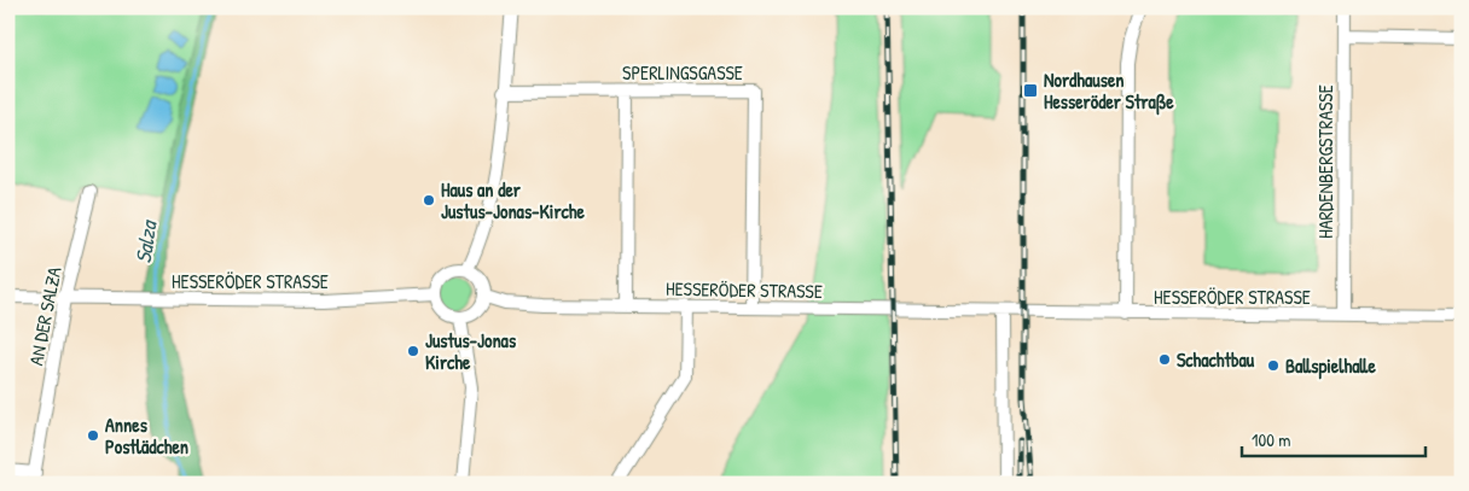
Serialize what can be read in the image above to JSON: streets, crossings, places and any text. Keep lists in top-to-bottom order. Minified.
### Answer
{"streets":{"street":["SPERLINGSGASSE","HARDENBERGSTRASSE","HESSERÖDER STRASSE","AN DER SALZA"]},"crossings":[["SPERLINGSGASSE","HESSERÖDER STRASSE"],["HARDENBERGSTRASSE","HESSERÖDER STRASSE"],["HESSERÖDER STRASSE","AN DER SALZA"]],"water":["Salza"],"places":{"transit":["Nordhausen Hesseröder Straße"],"other":["Haus an der Justus-Jonas-Kirche","Justus-Jonas Kirche","Schachtbau","Ballspielhalle","Annes Postlädchen"]},"scale_bar":"100 m"}
